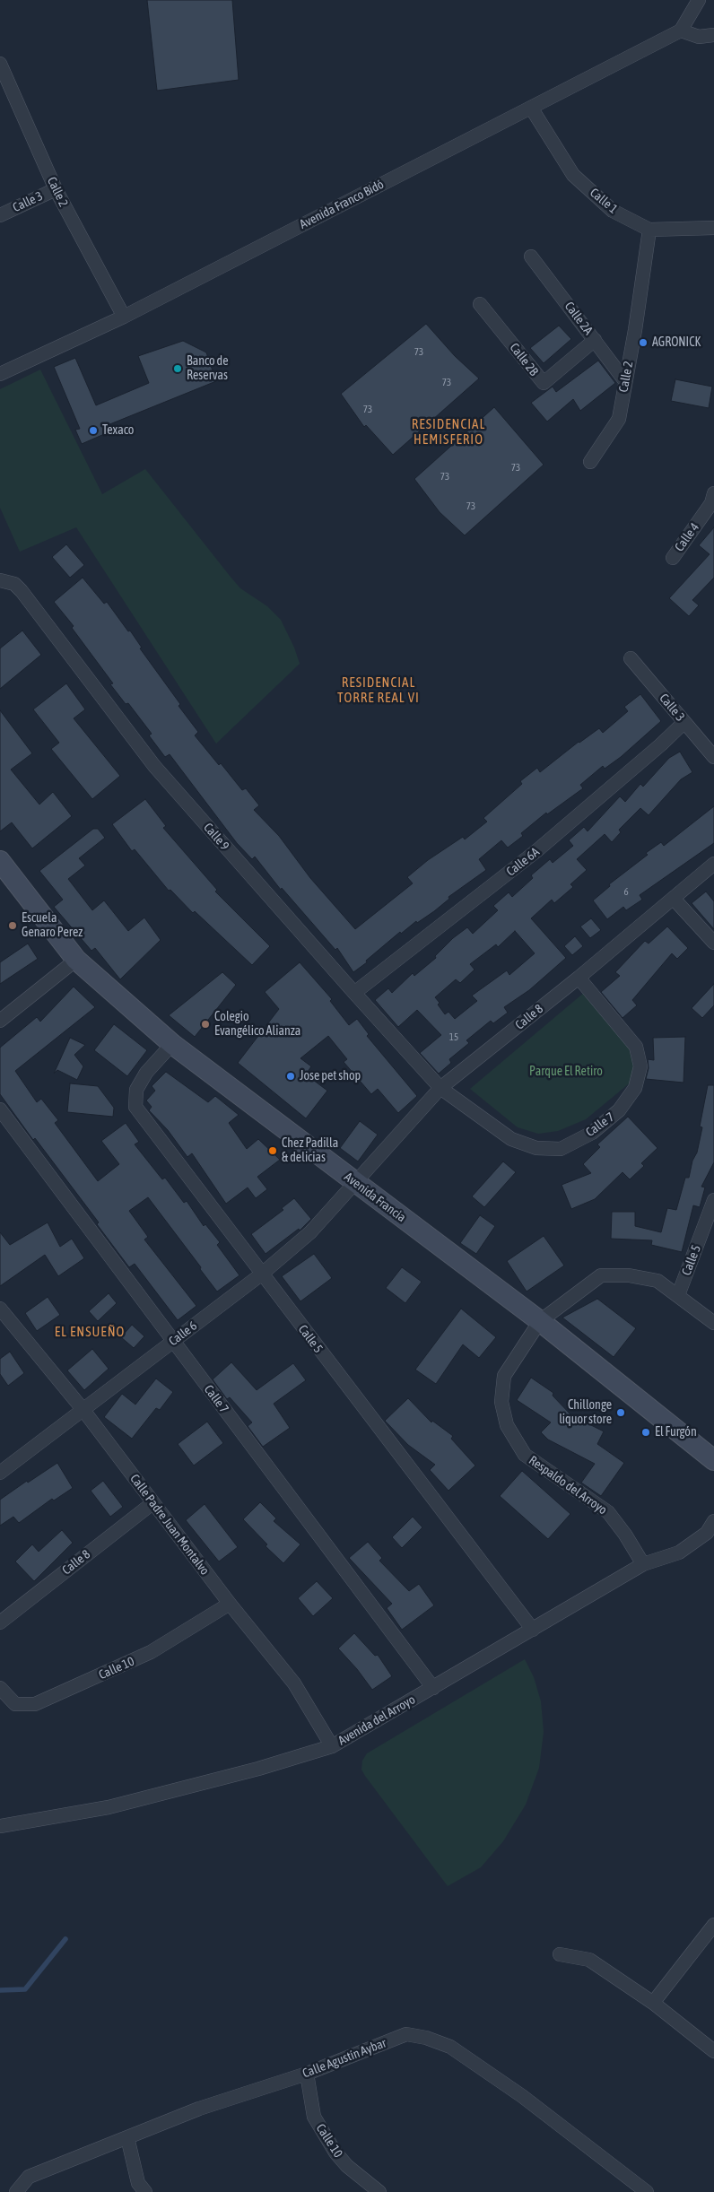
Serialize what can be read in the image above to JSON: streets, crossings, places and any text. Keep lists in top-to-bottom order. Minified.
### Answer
{"streets":{"main road":["Avenida Francia"],"street":["Calle 2","Calle 1","Calle 3","Avenida Franco Bidó","Calle 2A","Calle 2B","Calle 4","Calle 9","Calle 6A","Calle 8","Calle 7","Calle 5","Calle 6","Respaldo del Arroyo","Calle Padre Juan Montalvo","Calle 10","Avenida del Arroyo","Calle Agustín Aybar"]},"crossings":[["Calle 2","Calle 1"],["Calle 2","Calle 3"],["Calle 2","Avenida Franco Bidó"],["Calle 2","Calle 2A"],["Calle 1","Avenida Franco Bidó"],["Calle 3","Calle 6A"],["Calle 2A","Calle 2B"],["Calle 9","Calle 6A"],["Calle 9","Calle 8"],["Calle 9","Calle 7"],["Calle 8","Calle 7"],["Calle 8","Avenida Francia"],["Calle 8","Calle 6"],["Calle 8","Calle Padre Juan Montalvo"],["Calle 7","Calle 6"],["Calle 7","Avenida del Arroyo"],["Avenida Francia","Calle 5"],["Avenida Francia","Calle 6"],["Avenida Francia","Respaldo del Arroyo"],["Calle 5","Calle 6"],["Calle 5","Respaldo del Arroyo"],["Calle 5","Avenida del Arroyo"],["Calle 6","Calle Padre Juan Montalvo"],["Respaldo del Arroyo","Avenida del Arroyo"],["Calle Padre Juan Montalvo","Calle 10"],["Calle Padre Juan Montalvo","Avenida del Arroyo"],["Calle 10","Calle Agustín Aybar"]],"districts":["RESIDENCIAL HEMISFERIO","RESIDENCIAL TORRE REAL VI","EL ENSUEÑO"],"parks":["Parque El Retiro"],"places":["AGRONICK","Banco de Reservas","Texaco","Escuela Genaro Perez","Colegio Evangélico Alianza","Jose pet shop","Chez Padilla & delicias","Chillonge liquor store","El Furgón"],"house_numbers":["73","73","73","73","73","73","6","15"]}
